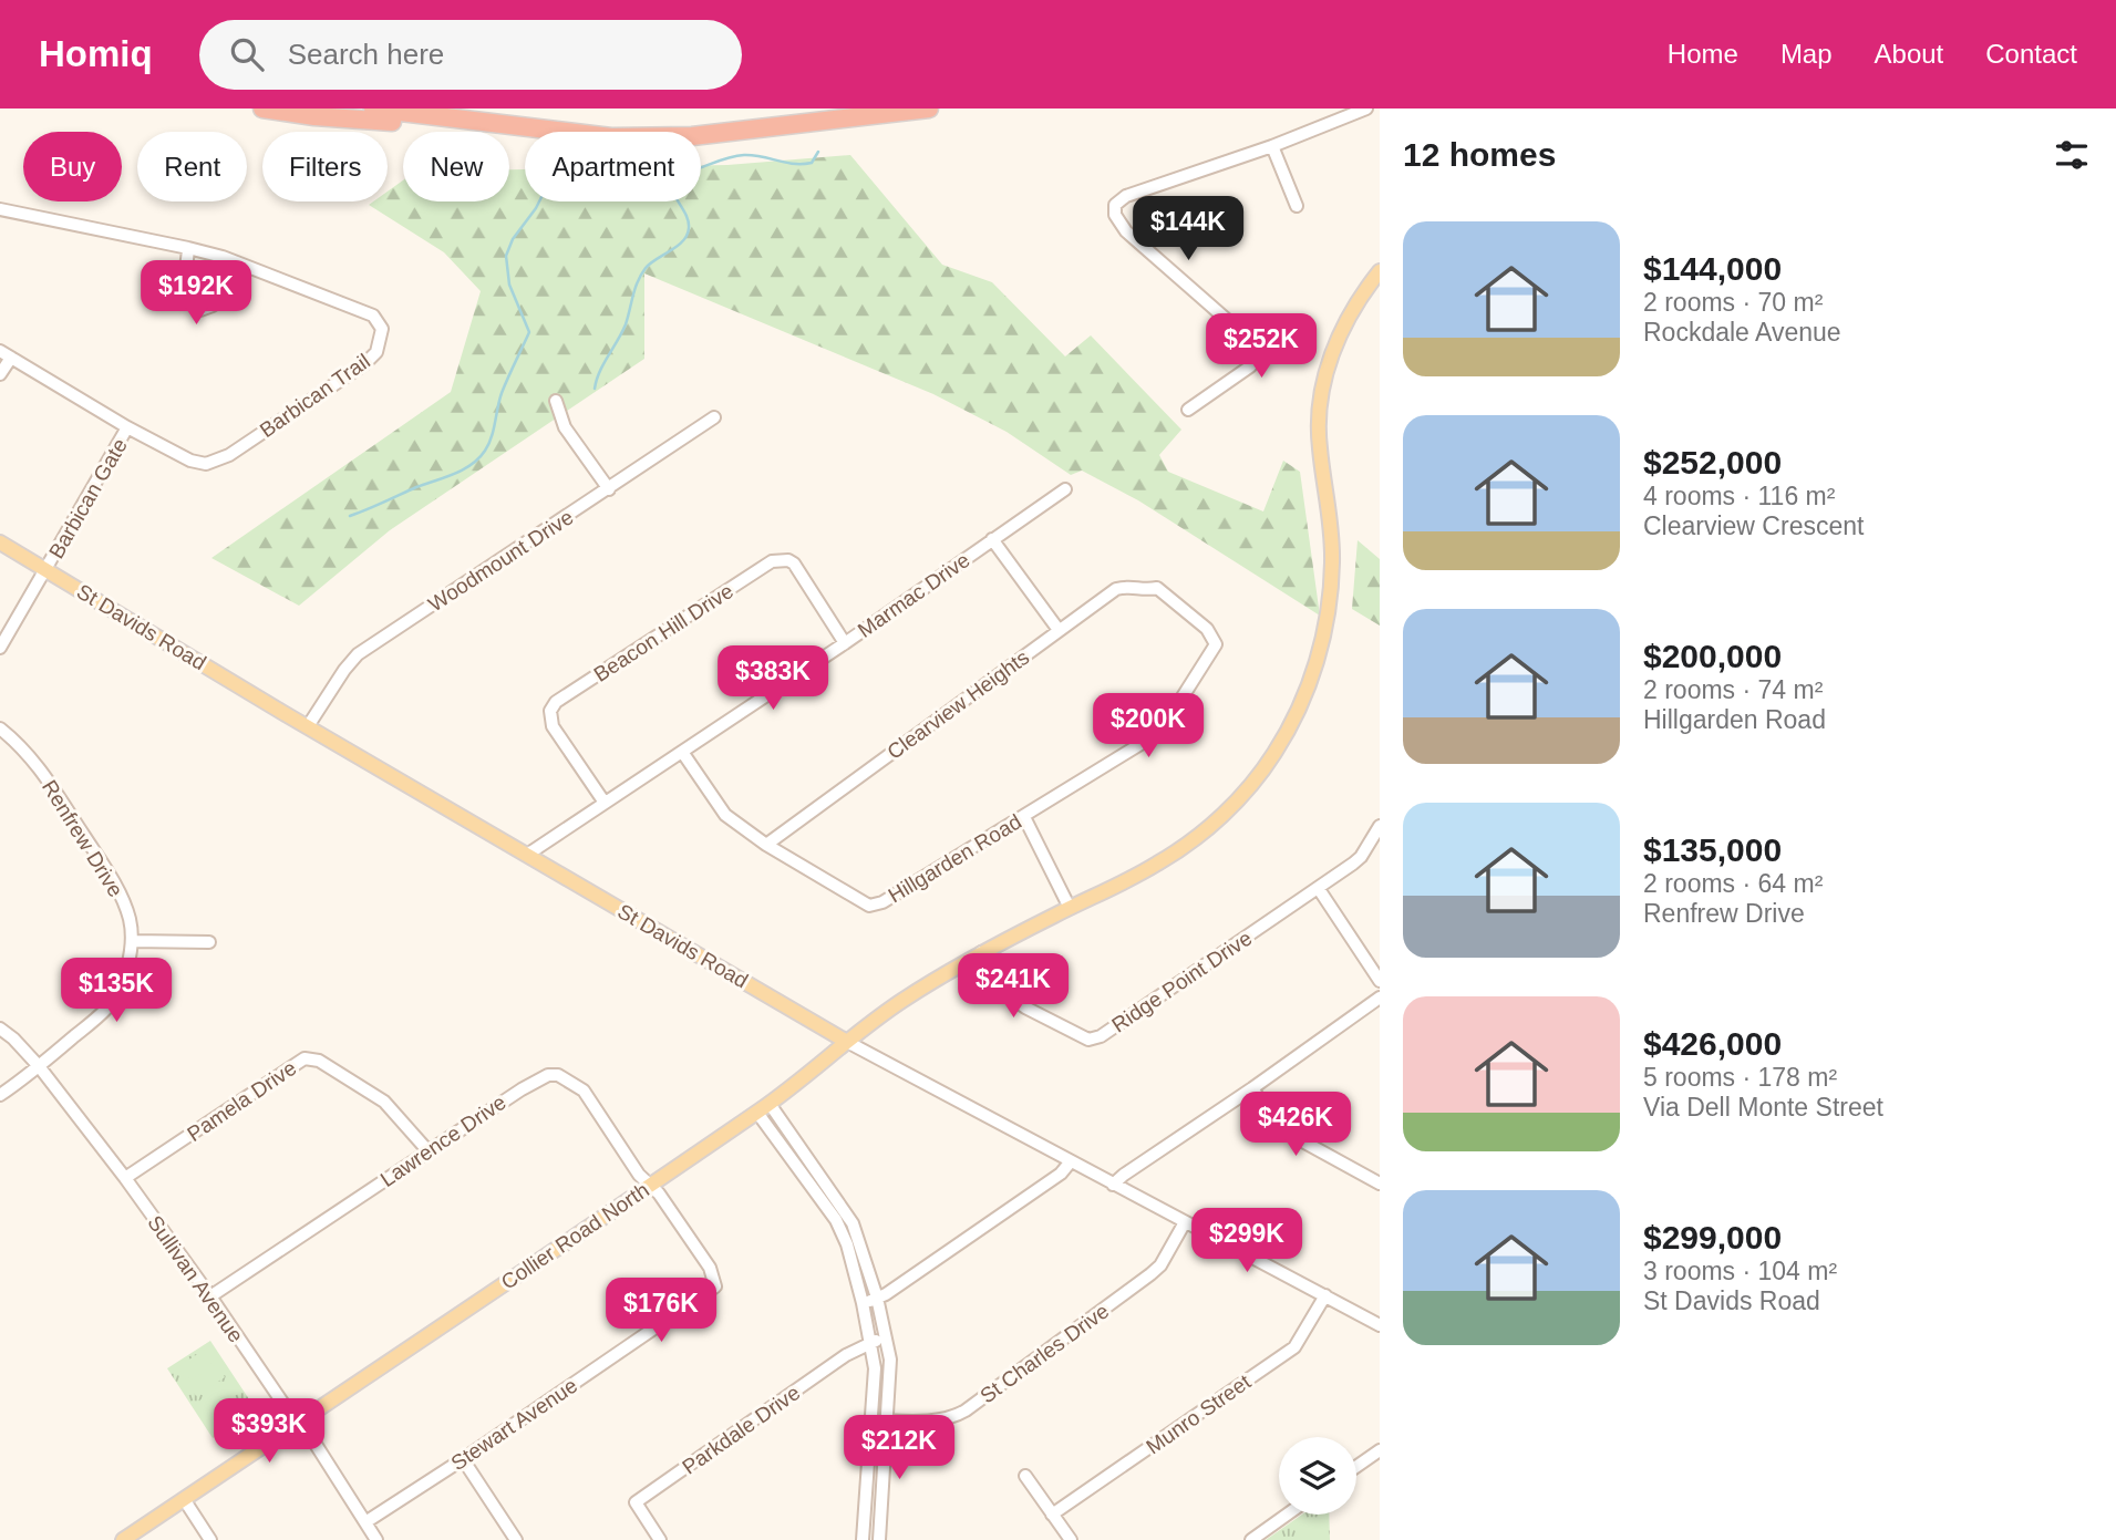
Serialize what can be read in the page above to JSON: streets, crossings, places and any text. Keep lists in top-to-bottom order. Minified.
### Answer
{"streets":{"main road":["St Davids Road","Collier Road North"],"street":["Barbican Trail","Barbican Gate","Woodmount Drive","Marmac Drive","Beacon Hill Drive","Clearview Heights","Renfrew Drive","Hillgarden Road","Ridge Point Drive","Pamela Drive","Lawrence Drive","Sullivan Avenue","St Charles Drive","Munro Street","Stewart Avenue","Parkdale Drive"]},"crossings":[["Barbican Trail","Barbican Gate"],["Barbican Gate","St Davids Road"],["Woodmount Drive","St Davids Road"],["Marmac Drive","St Davids Road"],["Marmac Drive","Beacon Hill Drive"],["Marmac Drive","Hillgarden Road"],["St Davids Road","Collier Road North"],["St Davids Road","St Charles Drive"],["St Davids Road","Munro Street"],["Clearview Heights","Hillgarden Road"],["Renfrew Drive","Sullivan Avenue"],["Ridge Point Drive","Collier Road North"],["Pamela Drive","Lawrence Drive"],["Pamela Drive","Sullivan Avenue"],["Lawrence Drive","Collier Road North"],["Lawrence Drive","Sullivan Avenue"],["Lawrence Drive","Stewart Avenue"],["Collier Road North","Sullivan Avenue"],["Collier Road North","Stewart Avenue"],["Sullivan Avenue","Stewart Avenue"]],"page":{"header":"Homiq","search":"Search here","nav":["Home","Map","About","Contact"],"heading":"12 homes","chip":["Buy","Rent","Filters","New","Apartment"],"price":["$144K","$192K","$252K","$383K","$200K","$241K","$135K","$426K","$299K","$176K","$393K","$212K"],"list":[{"name":"$144,000","note":"2 rooms · 70 m² · Rockdale Avenue"},{"name":"$252,000","note":"4 rooms · 116 m² · Clearview Crescent"},{"name":"$200,000","note":"2 rooms · 74 m² · Hillgarden Road"},{"name":"$135,000","note":"2 rooms · 64 m² · Renfrew Drive"},{"name":"$426,000","note":"5 rooms · 178 m² · Via Dell Monte Street"},{"name":"$299,000","note":"3 rooms · 104 m² · St Davids Road"}]}}
